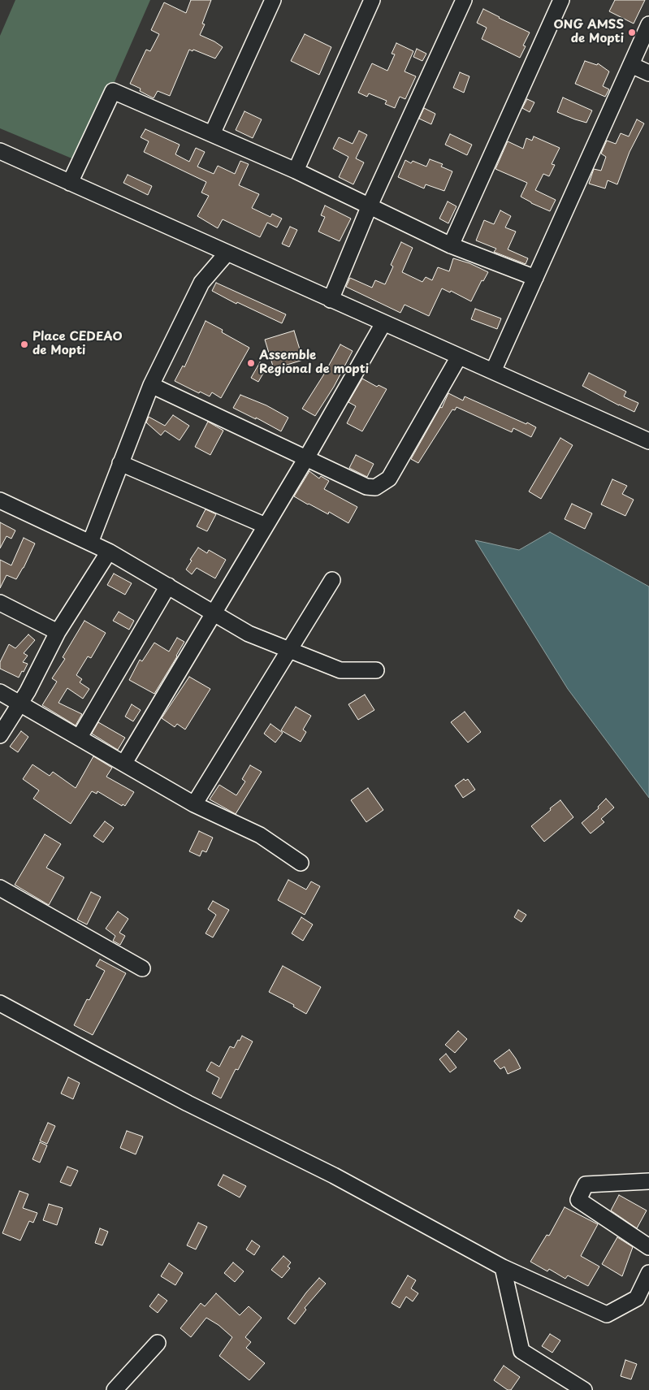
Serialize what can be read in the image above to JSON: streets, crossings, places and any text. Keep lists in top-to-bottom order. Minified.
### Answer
{"places":["ONG AMSS de Mopti","Place CEDEAO de Mopti","Assemble Regional de mopti"]}
